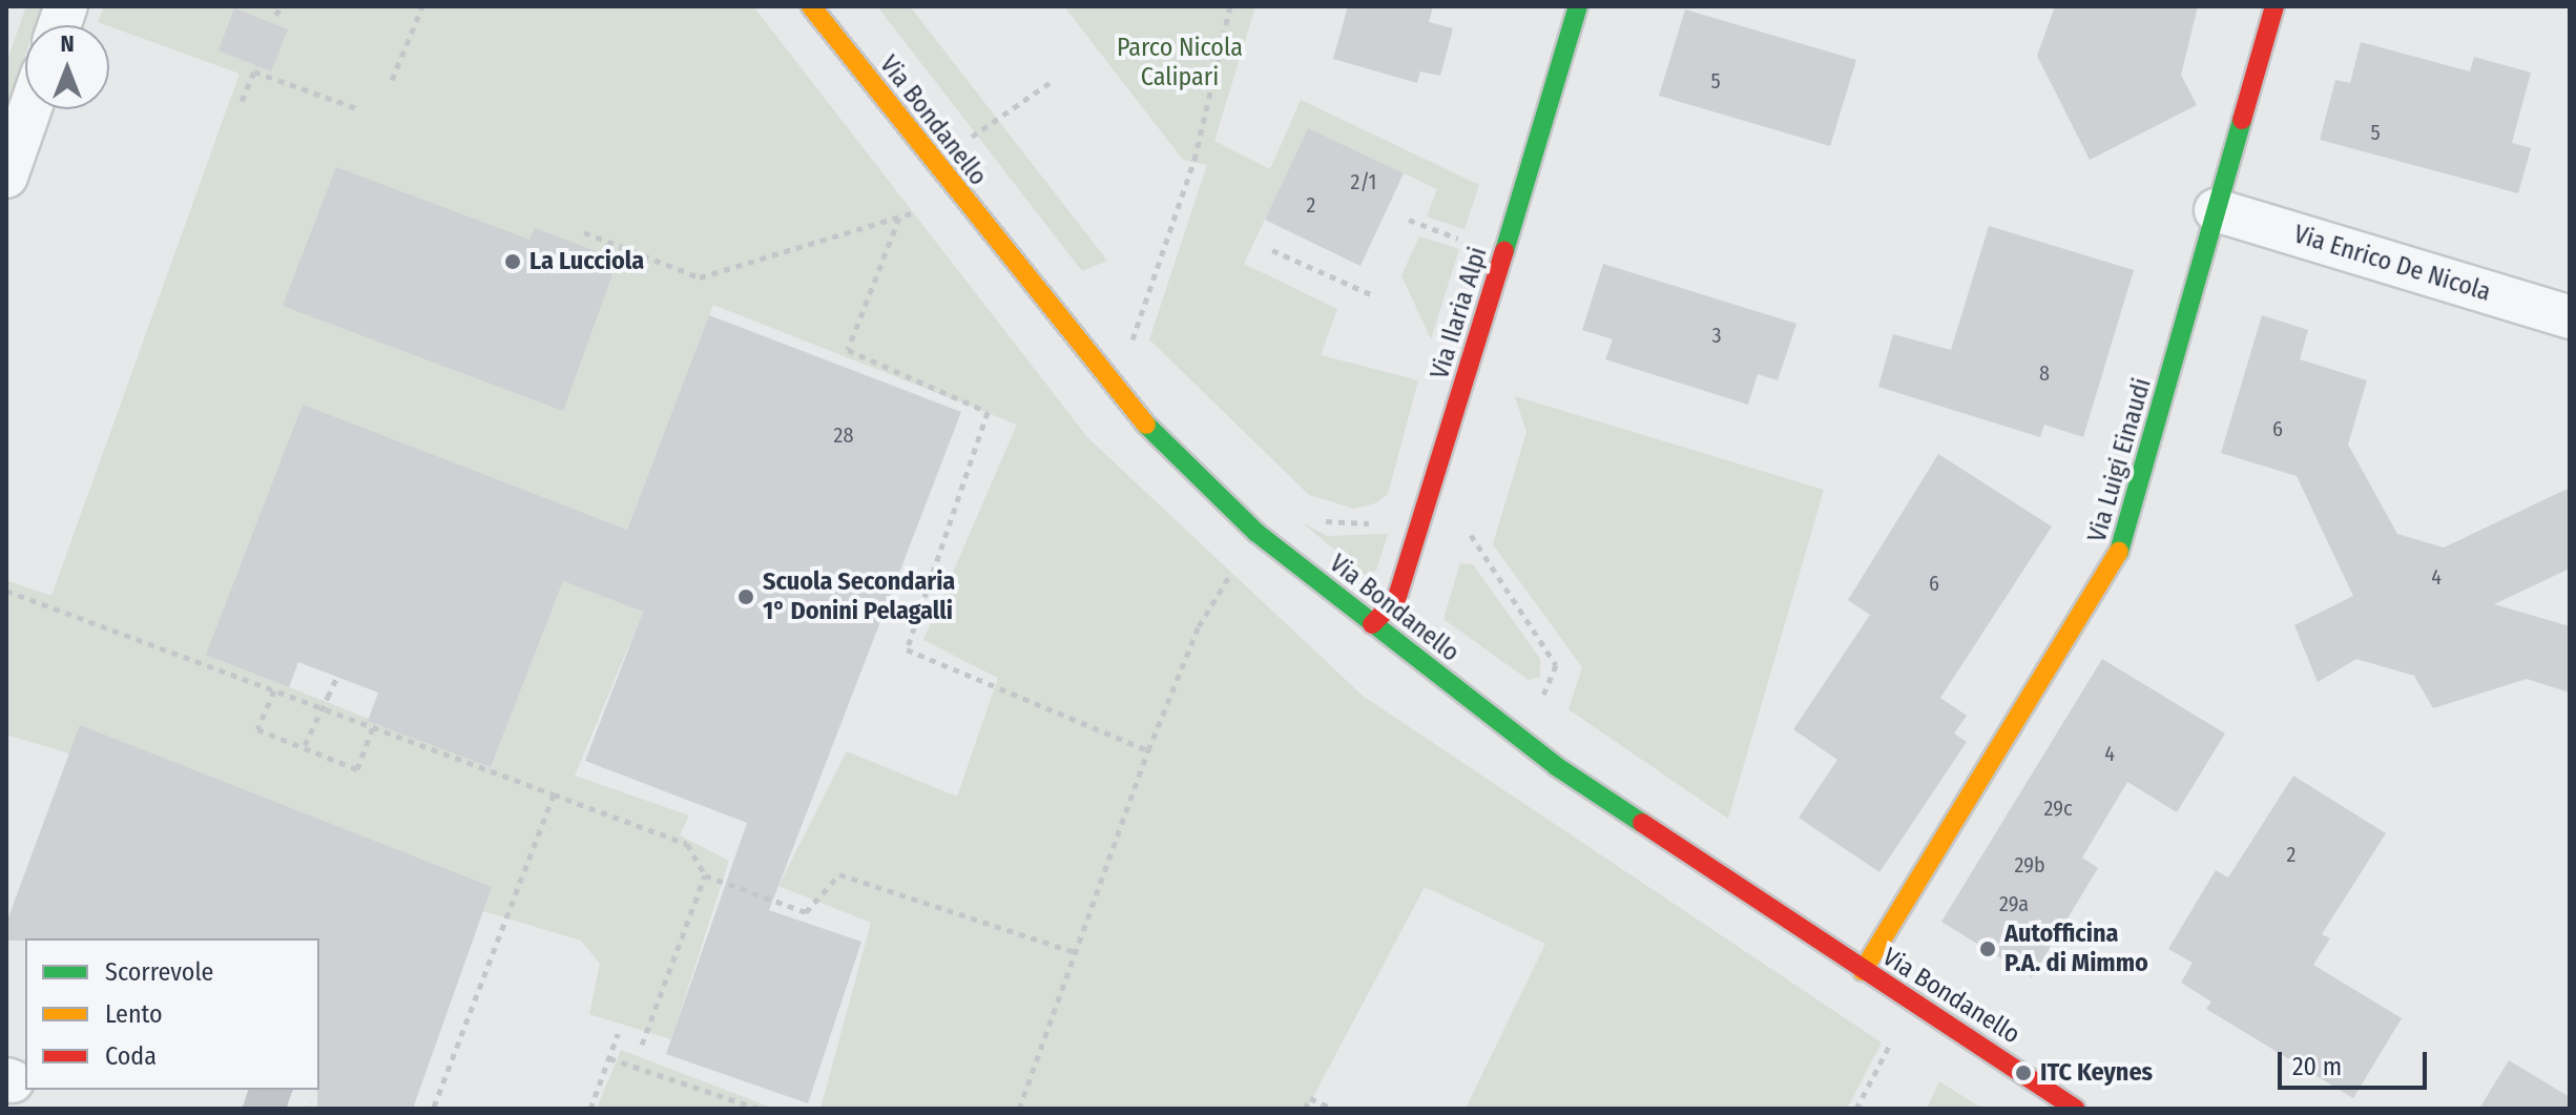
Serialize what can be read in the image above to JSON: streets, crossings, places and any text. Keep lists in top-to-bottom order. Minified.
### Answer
{"streets":{"street":["Via Bondanello","Via Enrico De Nicola","Via Ilaria Alpi","Via Luigi Einaudi"]},"crossings":[["Via Bondanello","Via Ilaria Alpi"],["Via Bondanello","Via Luigi Einaudi"],["Via Enrico De Nicola","Via Luigi Einaudi"]],"parks":["Parco Nicola Calipari"],"places":["La Lucciola","Scuola Secondaria 1° Donini Pelagalli","Autofficina P.A. di Mimmo","ITC Keynes"],"house_numbers":["5","5","2/1","2","3","8","6","28","4","6","4","29c","2","29b","29a"],"legend":["Scorrevole","Lento","Coda"],"scale_bar":"20 m","north":"top"}
